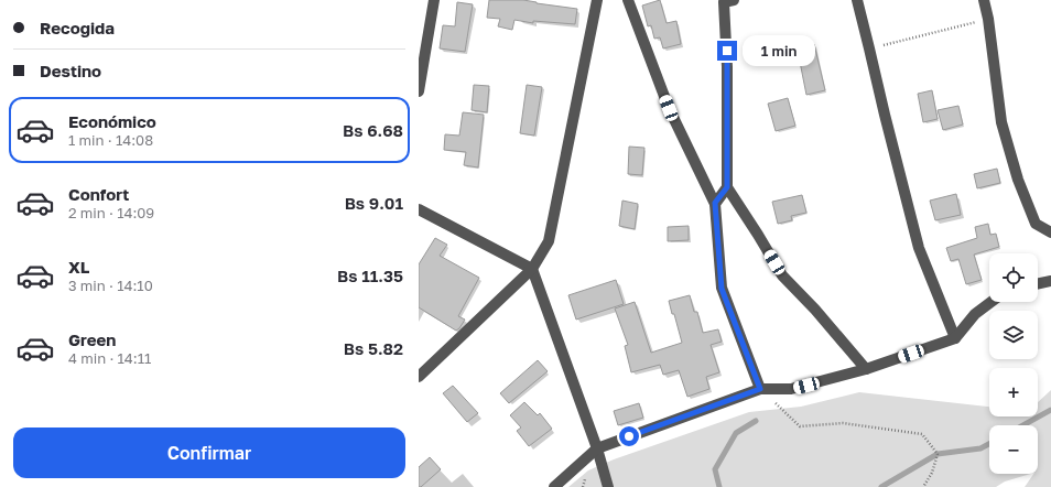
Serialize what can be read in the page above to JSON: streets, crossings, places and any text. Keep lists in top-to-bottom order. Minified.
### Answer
{"page":{"banner":["Recogida","Destino"],"bubble":"1 min","list":[{"name":"Económico","note":"1 min · 14:08","value":"Bs 6.68"},{"name":"Confort","note":"2 min · 14:09","value":"Bs 9.01"},{"name":"XL","note":"3 min · 14:10","value":"Bs 11.35"},{"name":"Green","note":"4 min · 14:11","value":"Bs 5.82"}],"map_buttons":["+","−"],"buttons":"Confirmar"}}
